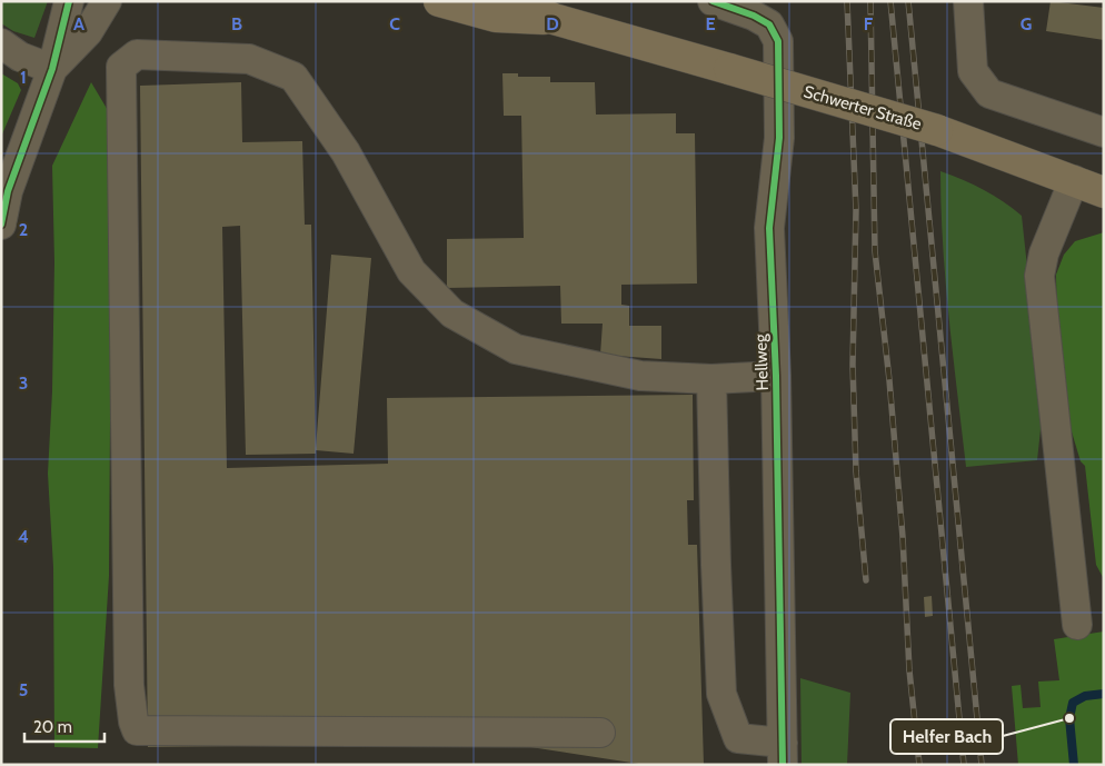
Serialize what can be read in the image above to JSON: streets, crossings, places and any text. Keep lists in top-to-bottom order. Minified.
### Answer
{"streets":{"main road":["Schwerter Straße"],"street":["Hellweg"]},"places":["Helfer Bach"],"scale_bar":"20 m","grid":{"columns":["A","B","C","D","E","F","G"],"rows":["1","2","3","4","5"]}}
